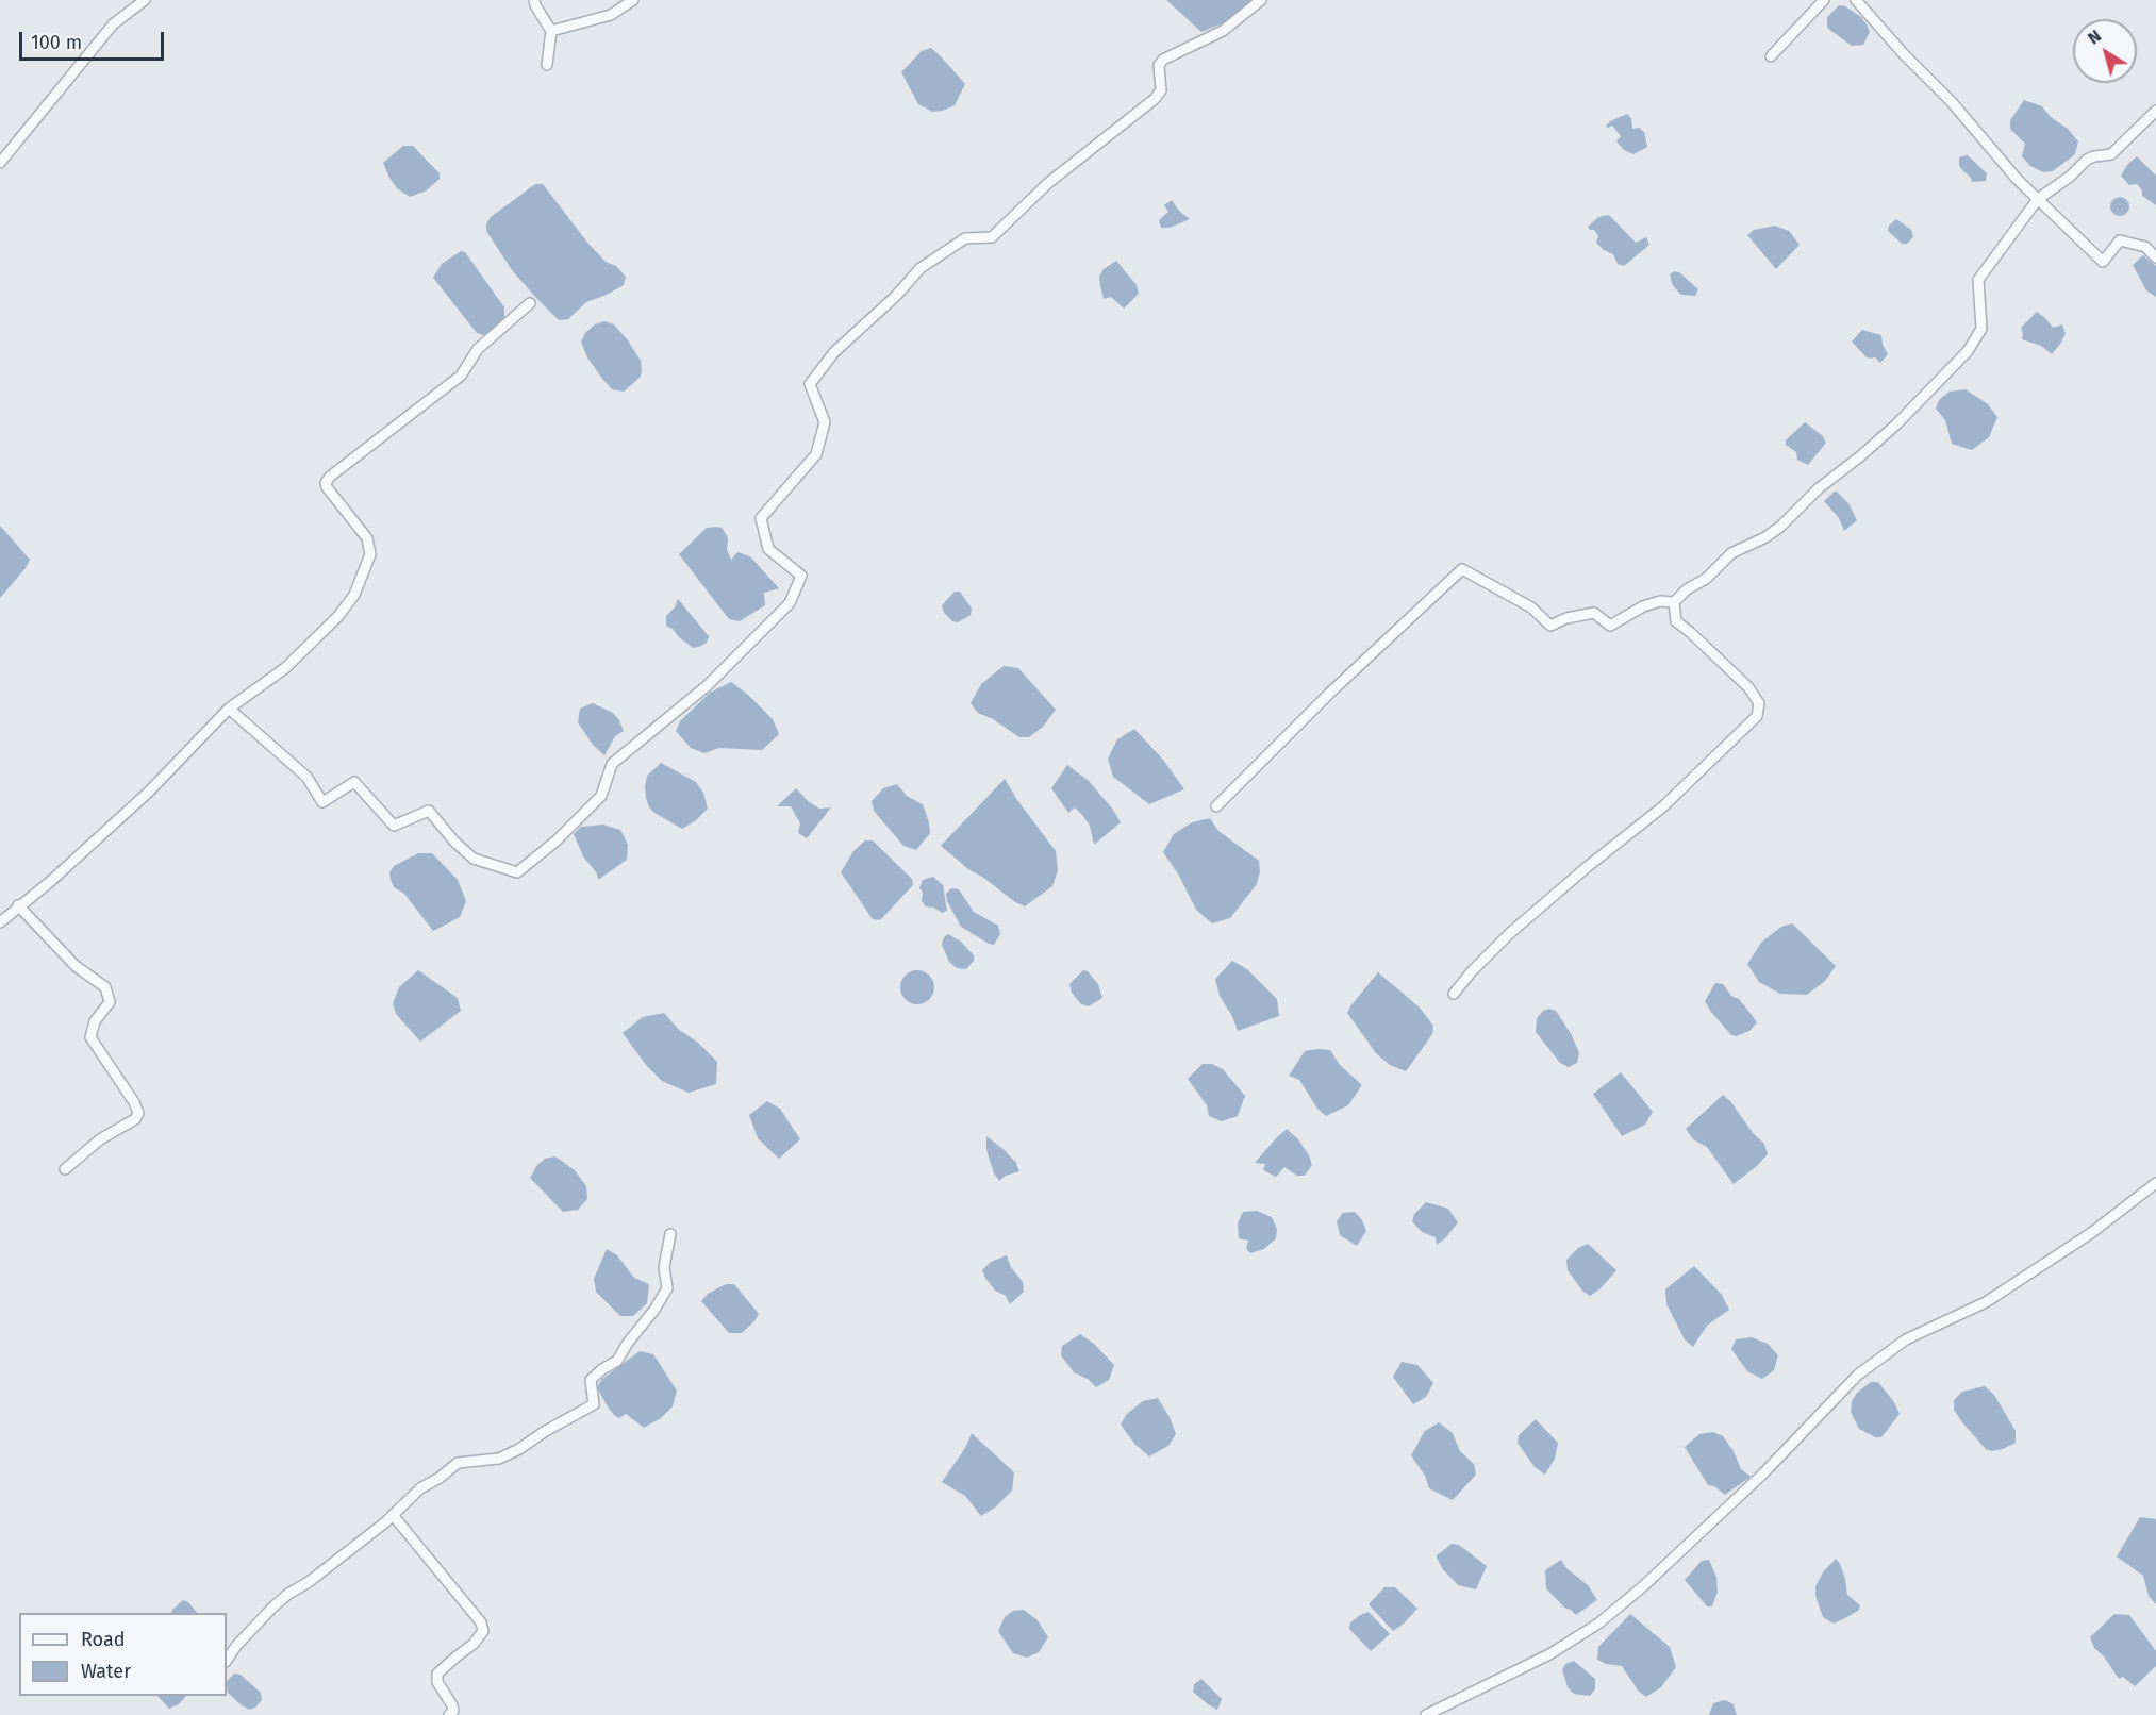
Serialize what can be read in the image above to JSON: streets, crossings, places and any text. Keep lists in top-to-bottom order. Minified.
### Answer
{"legend":["Road","Water"],"scale_bar":"100 m","north":"top left"}
